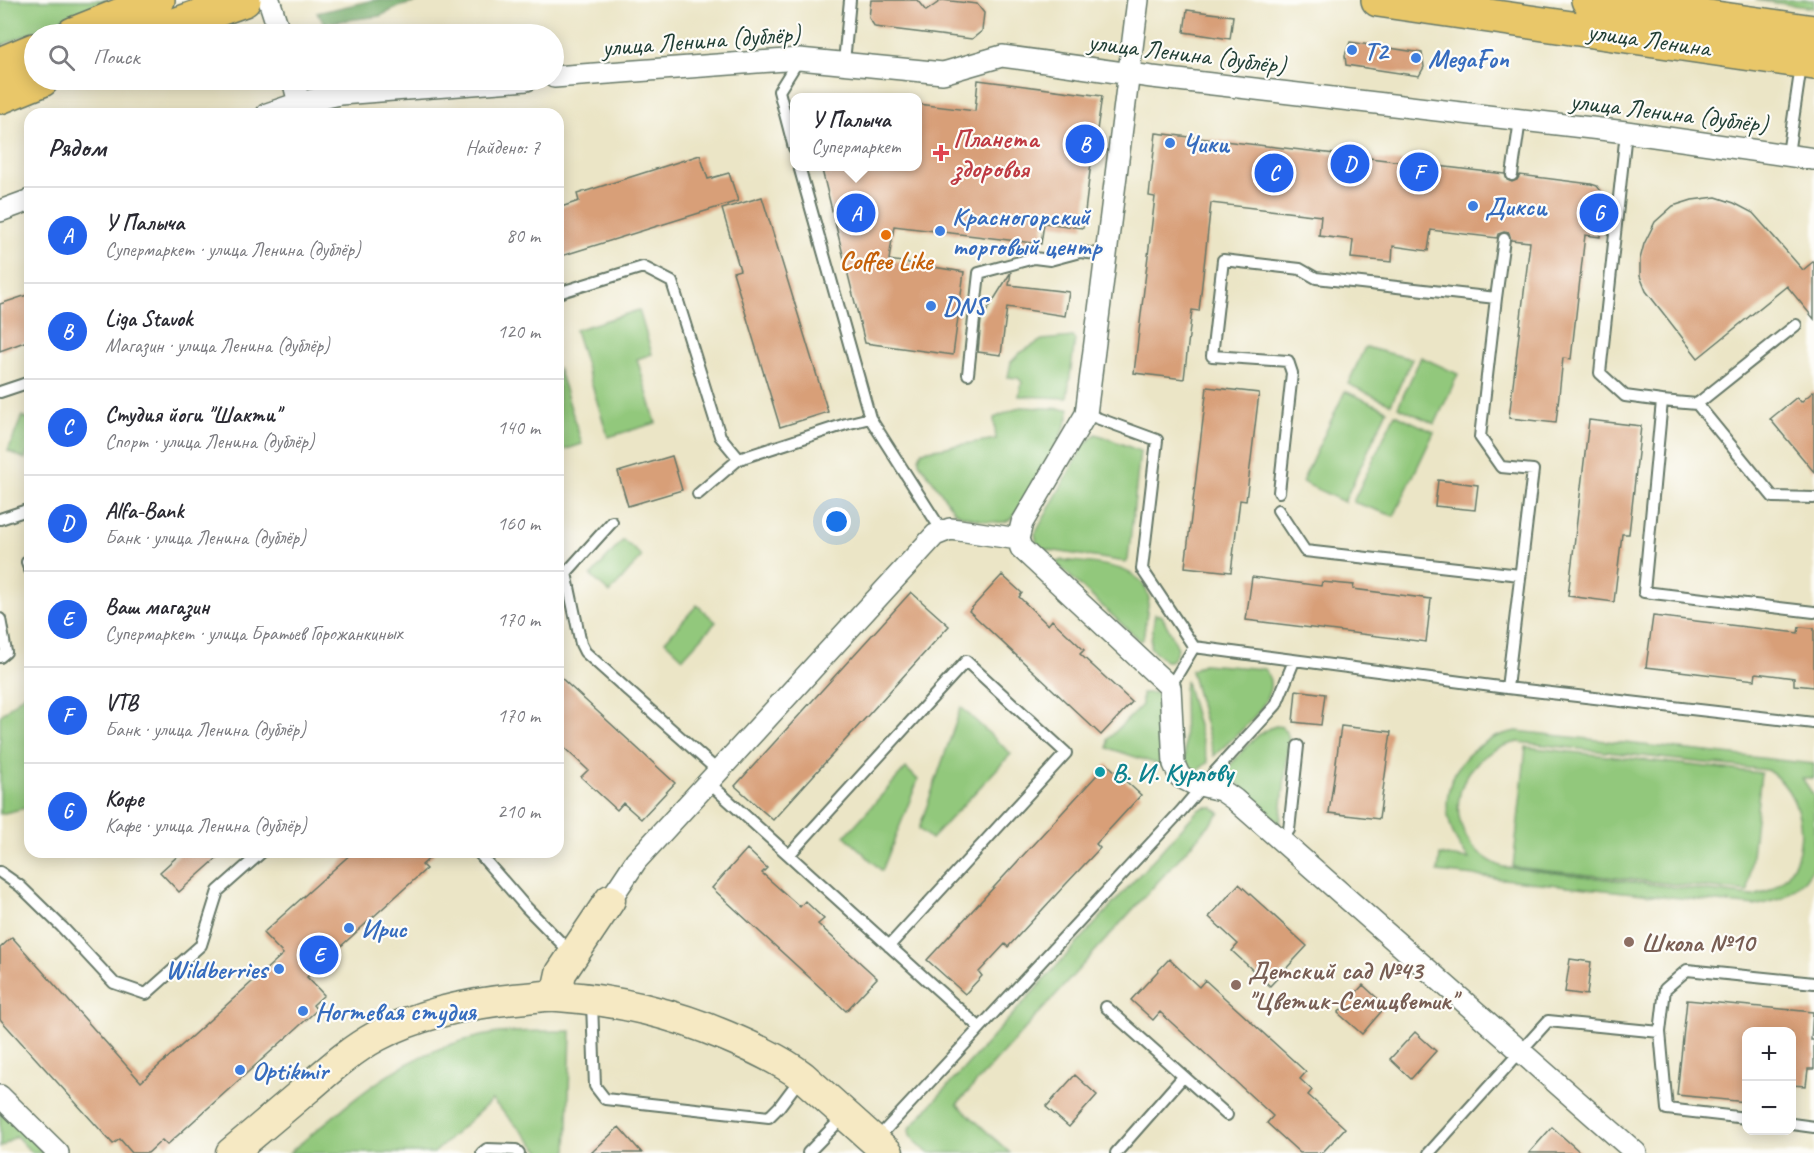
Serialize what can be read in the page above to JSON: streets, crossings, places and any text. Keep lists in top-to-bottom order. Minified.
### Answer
{"streets":{"main road":["улица Ленина"],"street":["улица Ленина (дублёр)"]},"places":{"other":["T2","MegaFon","Чики","Дикси","Красногорский торговый центр","Coffee Like","DNS","В. И. Курлову","Ирис","Школа №10","Wildberries","Детский сад №43 \"Цветик-Семицветик\"","Ногтевая студия","Optikmir"],"health":["Планета здоровья"]},"page":{"search":"Поиск","popup":["У Палыча","Супермаркет"],"heading":["Рядом","Найдено: 7"],"pins":["B","D","F","C","A","G","E"],"list":[{"mark":"A","name":"У Палыча","note":"Супермаркет · улица Ленина (дублёр)","value":"80 m"},{"mark":"B","name":"Liga Stavok","note":"Магазин · улица Ленина (дублёр)","value":"120 m"},{"mark":"C","name":"Студия йоги \"Шакти\"","note":"Спорт · улица Ленина (дублёр)","value":"140 m"},{"mark":"D","name":"Alfa-Bank","note":"Банк · улица Ленина (дублёр)","value":"160 m"},{"mark":"E","name":"Ваш магазин","note":"Супермаркет · улица Братьев Горожанкиных","value":"170 m"},{"mark":"F","name":"VTB","note":"Банк · улица Ленина (дублёр)","value":"170 m"},{"mark":"G","name":"Кофе","note":"Кафе · улица Ленина (дублёр)","value":"210 m"}],"map_buttons":["+","−"]}}
